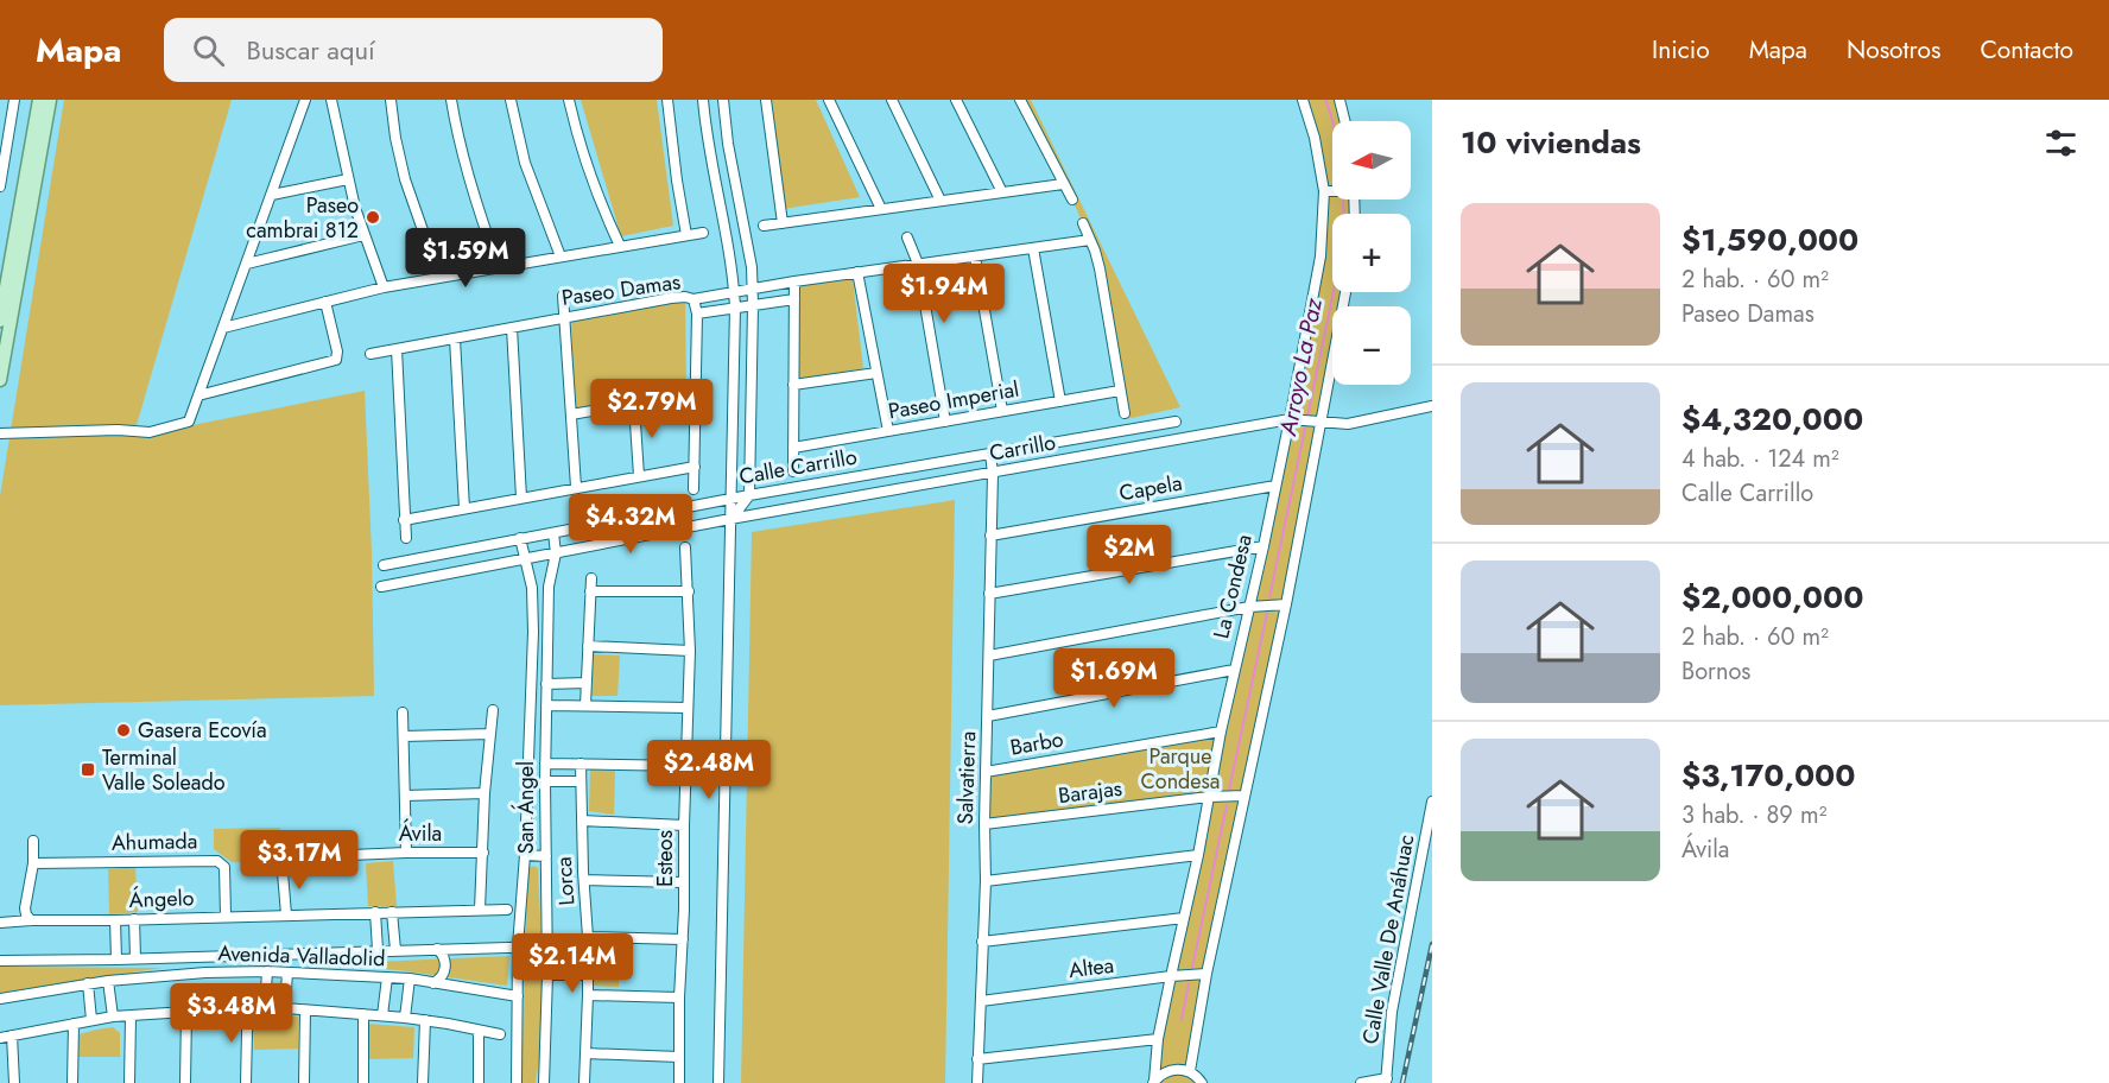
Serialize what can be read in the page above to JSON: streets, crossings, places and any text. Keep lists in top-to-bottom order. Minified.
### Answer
{"streets":{"street":["Paseo Damas","Paseo Imperial","Carrillo","Calle Carrillo","Capela","La Condesa","Barbo","Salvatierra","Barajas","San Ángel","Ávila","Ahumada","Esteos","Lorca","Ángelo","Calle Valle De Anáhuac","Avenida Valladolid","Altea"]},"crossings":[["Carrillo","Calle Carrillo"],["Carrillo","La Condesa"],["Carrillo","Salvatierra"],["Calle Carrillo","San Ángel"],["Capela","La Condesa"],["Capela","Salvatierra"],["La Condesa","Barbo"],["La Condesa","Barajas"],["La Condesa","Altea"],["Barbo","Salvatierra"],["Salvatierra","Barajas"],["Salvatierra","Altea"],["San Ángel","Avenida Valladolid"],["Ávila","Ángelo"],["Ahumada","Ángelo"],["Lorca","Avenida Valladolid"]],"water":["Arroyo La Paz"],"parks":["Parque Condesa"],"places":{"other":["Paseo cambrai 812","Gasera Ecovía"],"transit":["Terminal Valle Soleado"]},"north":"left","page":{"header":"Mapa","search":"Buscar aquí","nav":["Inicio","Mapa","Nosotros","Contacto"],"heading":"10 viviendas","map_buttons":["+","−"],"list":[{"name":"$1,590,000","note":"2 hab. · 60 m² · Paseo Damas"},{"name":"$4,320,000","note":"4 hab. · 124 m² · Calle Carrillo"},{"name":"$2,000,000","note":"2 hab. · 60 m² · Bornos"},{"name":"$3,170,000","note":"3 hab. · 89 m² · Ávila"}],"price":["$1.59M","$1.94M","$2.79M","$4.32M","$2M","$1.69M","$2.48M","$3.17M","$2.14M","$3.48M"]}}
